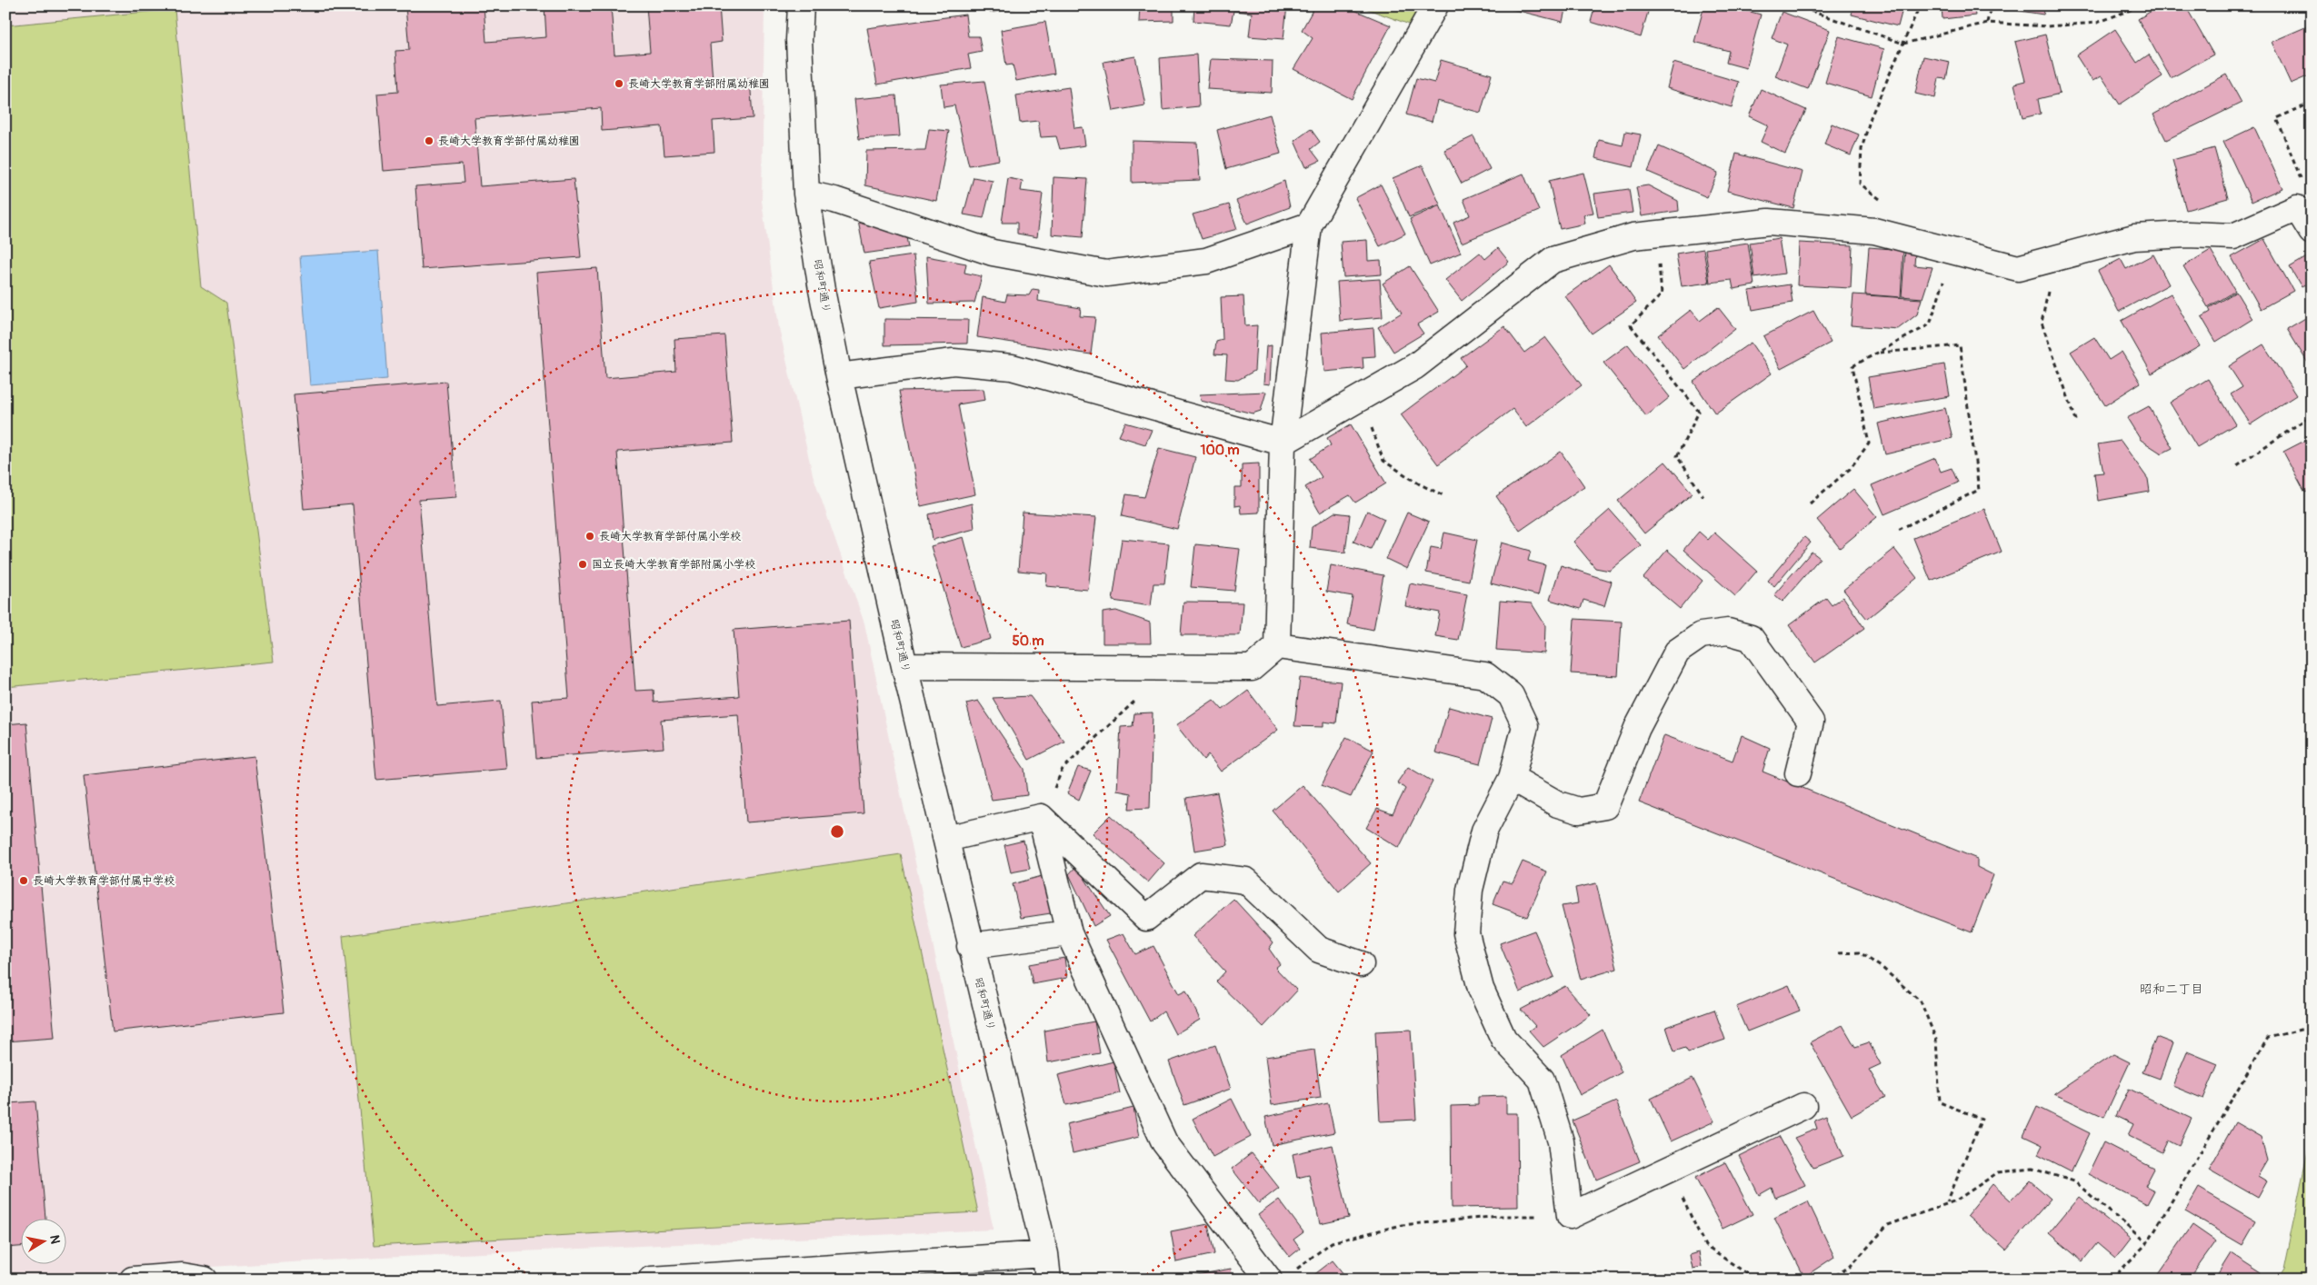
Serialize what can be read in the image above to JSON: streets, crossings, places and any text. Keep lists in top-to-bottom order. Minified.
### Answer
{"streets":{"street":["昭和町通り"]},"districts":["昭和二丁目"],"places":["長崎大学教育学部附属幼稚園","長崎大学教育学部付属幼稚園","長崎大学教育学部付属小学校","国立長崎大学教育学部附属小学校","長崎大学教育学部付属中学校"],"north":"right","rings":["100 m","50 m"]}
